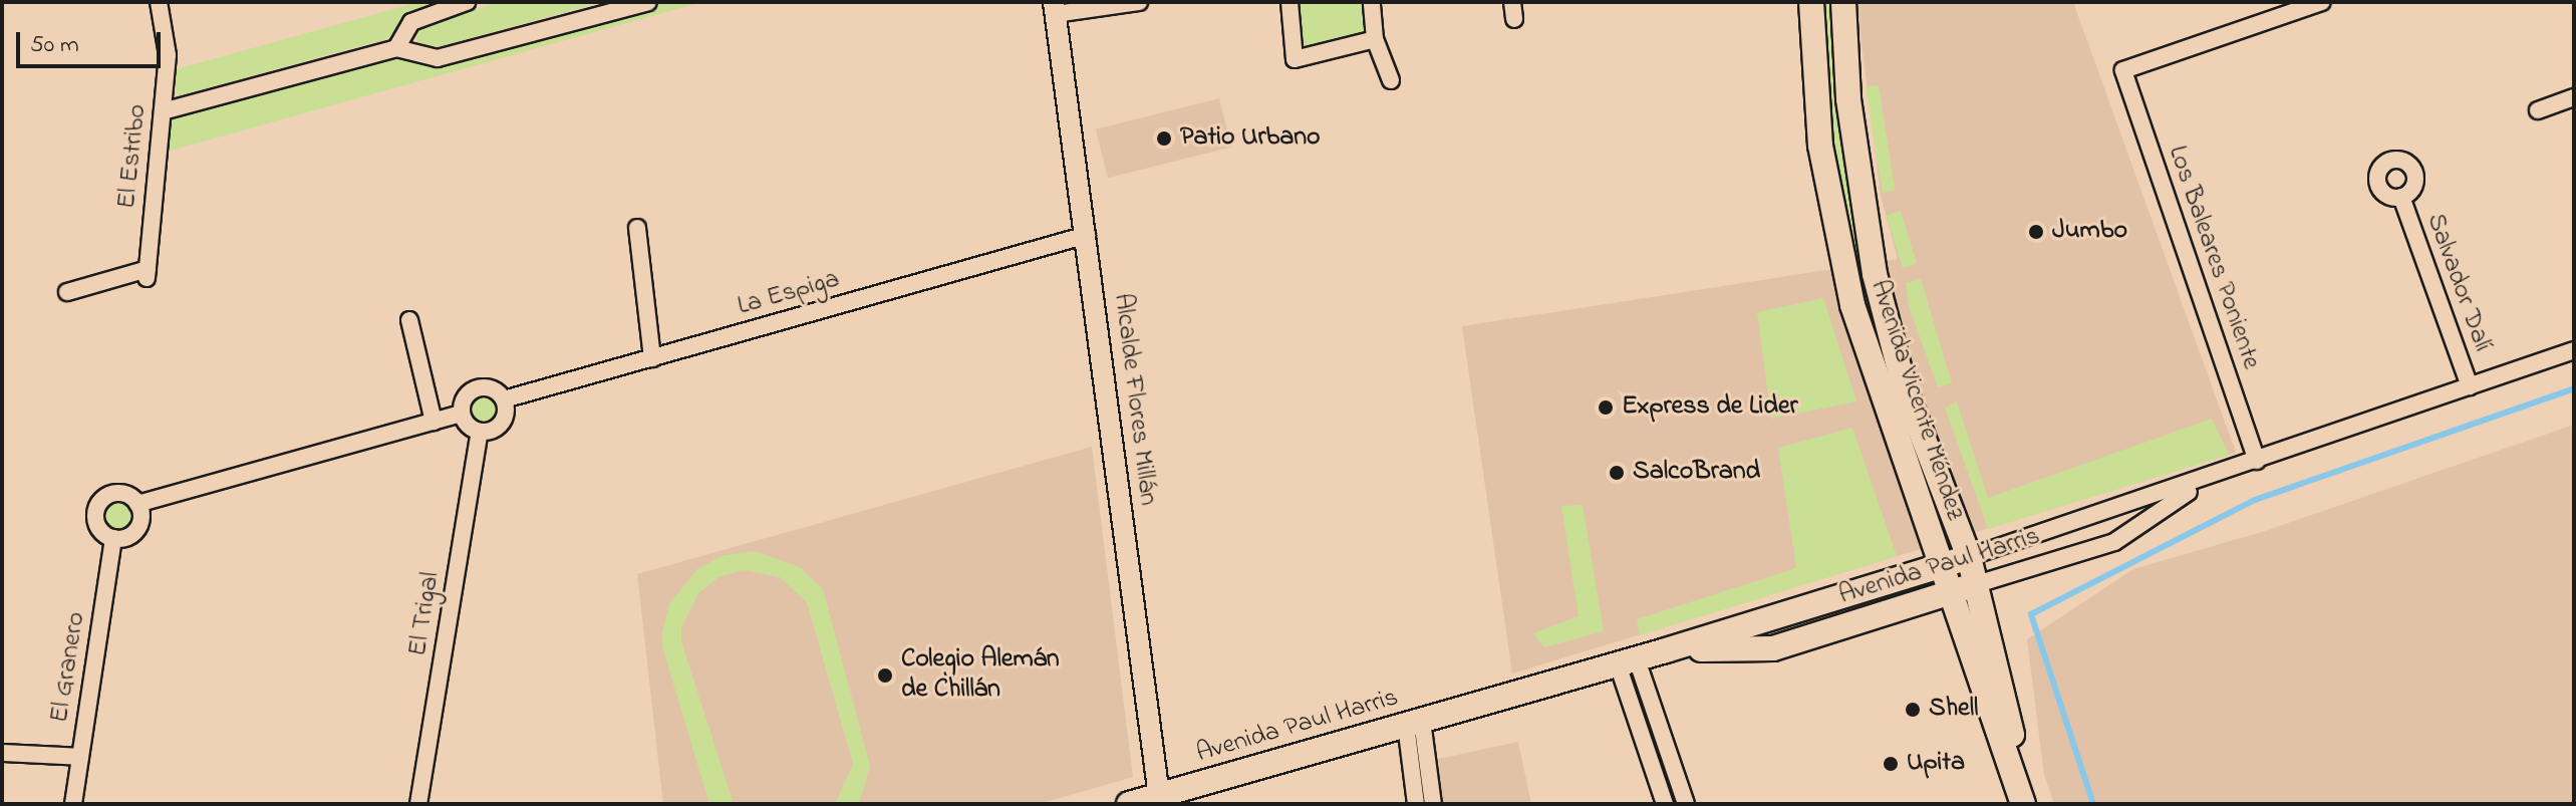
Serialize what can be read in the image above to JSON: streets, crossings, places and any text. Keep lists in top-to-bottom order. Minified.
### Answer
{"streets":{"main road":["Avenida Vicente Méndez","Avenida Paul Harris"],"street":["El Estribo","Los Baleares Poniente","Salvador Dalí","La Espiga","Alcalde Flores Millán","El Trigal","El Granero"]},"crossings":[["Los Baleares Poniente","Avenida Paul Harris"],["Salvador Dalí","Avenida Paul Harris"],["La Espiga","Alcalde Flores Millán"],["La Espiga","El Trigal"],["Alcalde Flores Millán","Avenida Paul Harris"],["Avenida Vicente Méndez","Avenida Paul Harris"]],"places":["Patio Urbano","Jumbo","Express de Lider","SalcoBrand","Colegio Alemán de Chillán","Shell","Upita"],"scale_bar":"50 m"}
